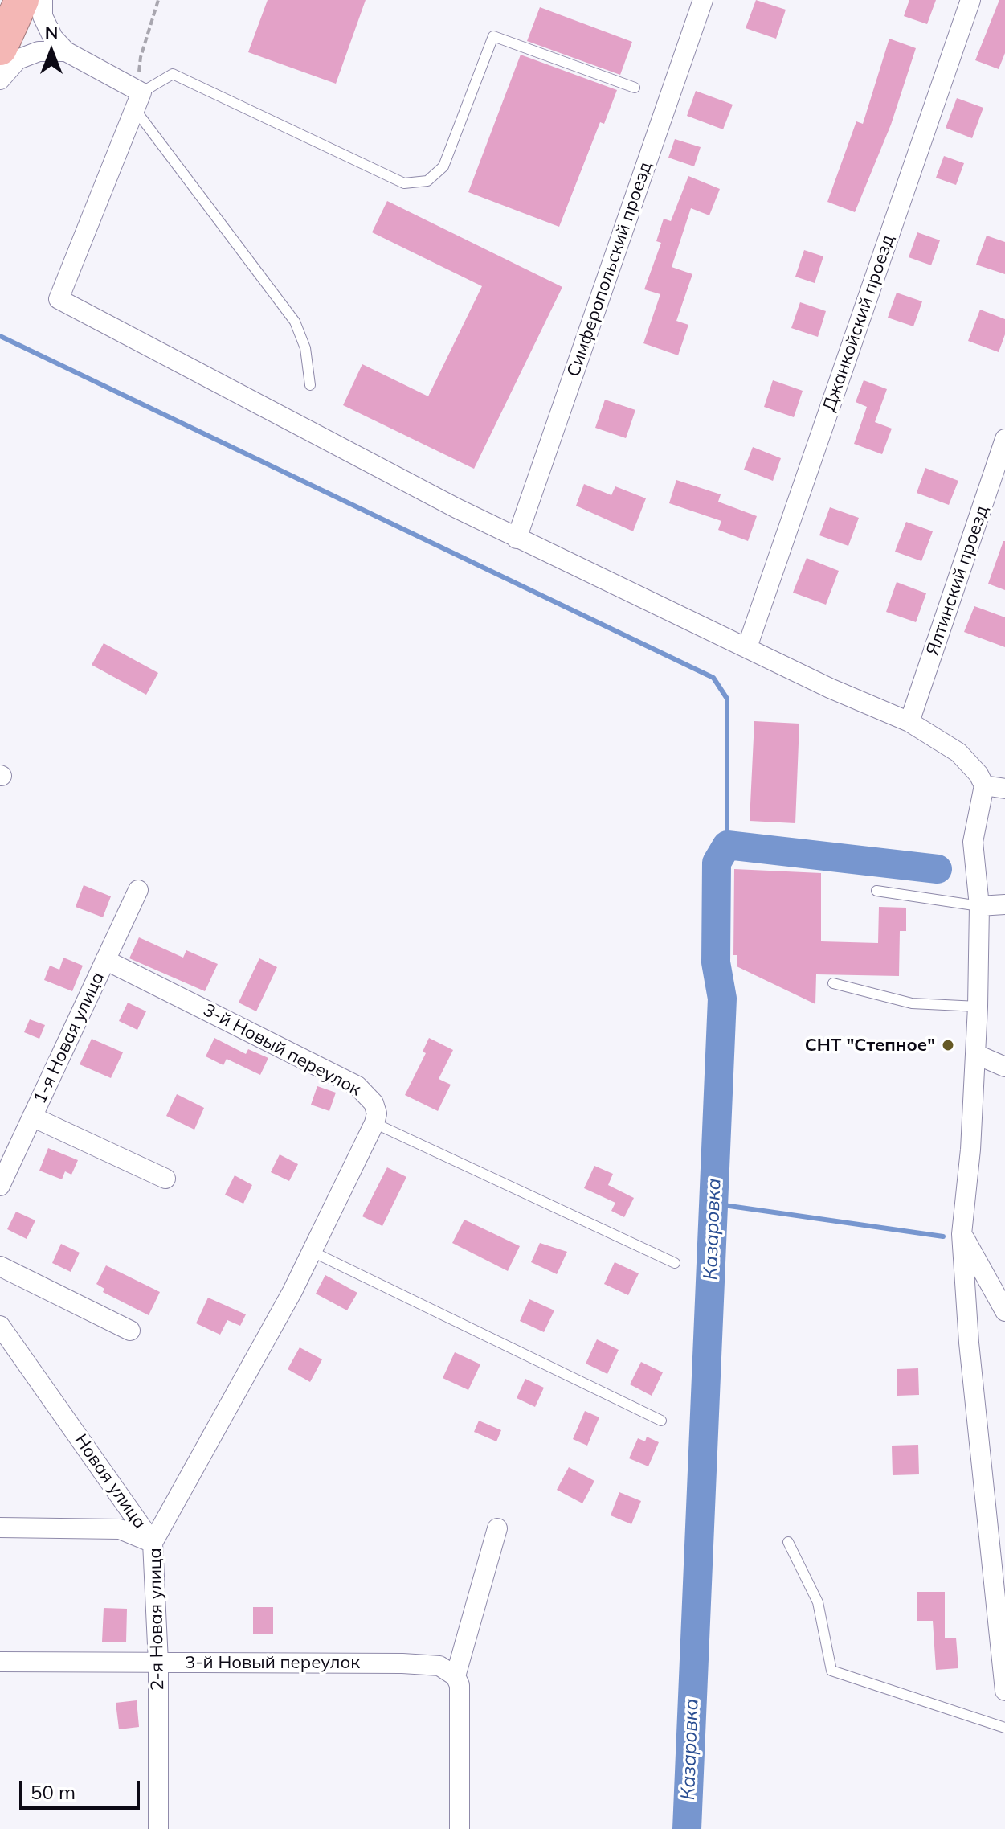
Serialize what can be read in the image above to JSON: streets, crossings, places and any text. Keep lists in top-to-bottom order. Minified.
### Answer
{"streets":{"street":["Симферопольский проезд","Джанкойский проезд","Ялтинский проезд","1-я Новая улица","3-й Новый переулок","Новая улица","2-я Новая улица"]},"crossings":[["1-я Новая улица","3-й Новый переулок"],["3-й Новый переулок","2-я Новая улица"],["Новая улица","2-я Новая улица"]],"water":["Казаровка"],"places":["СНТ \"Степное\""],"scale_bar":"50 m","north":"top"}
